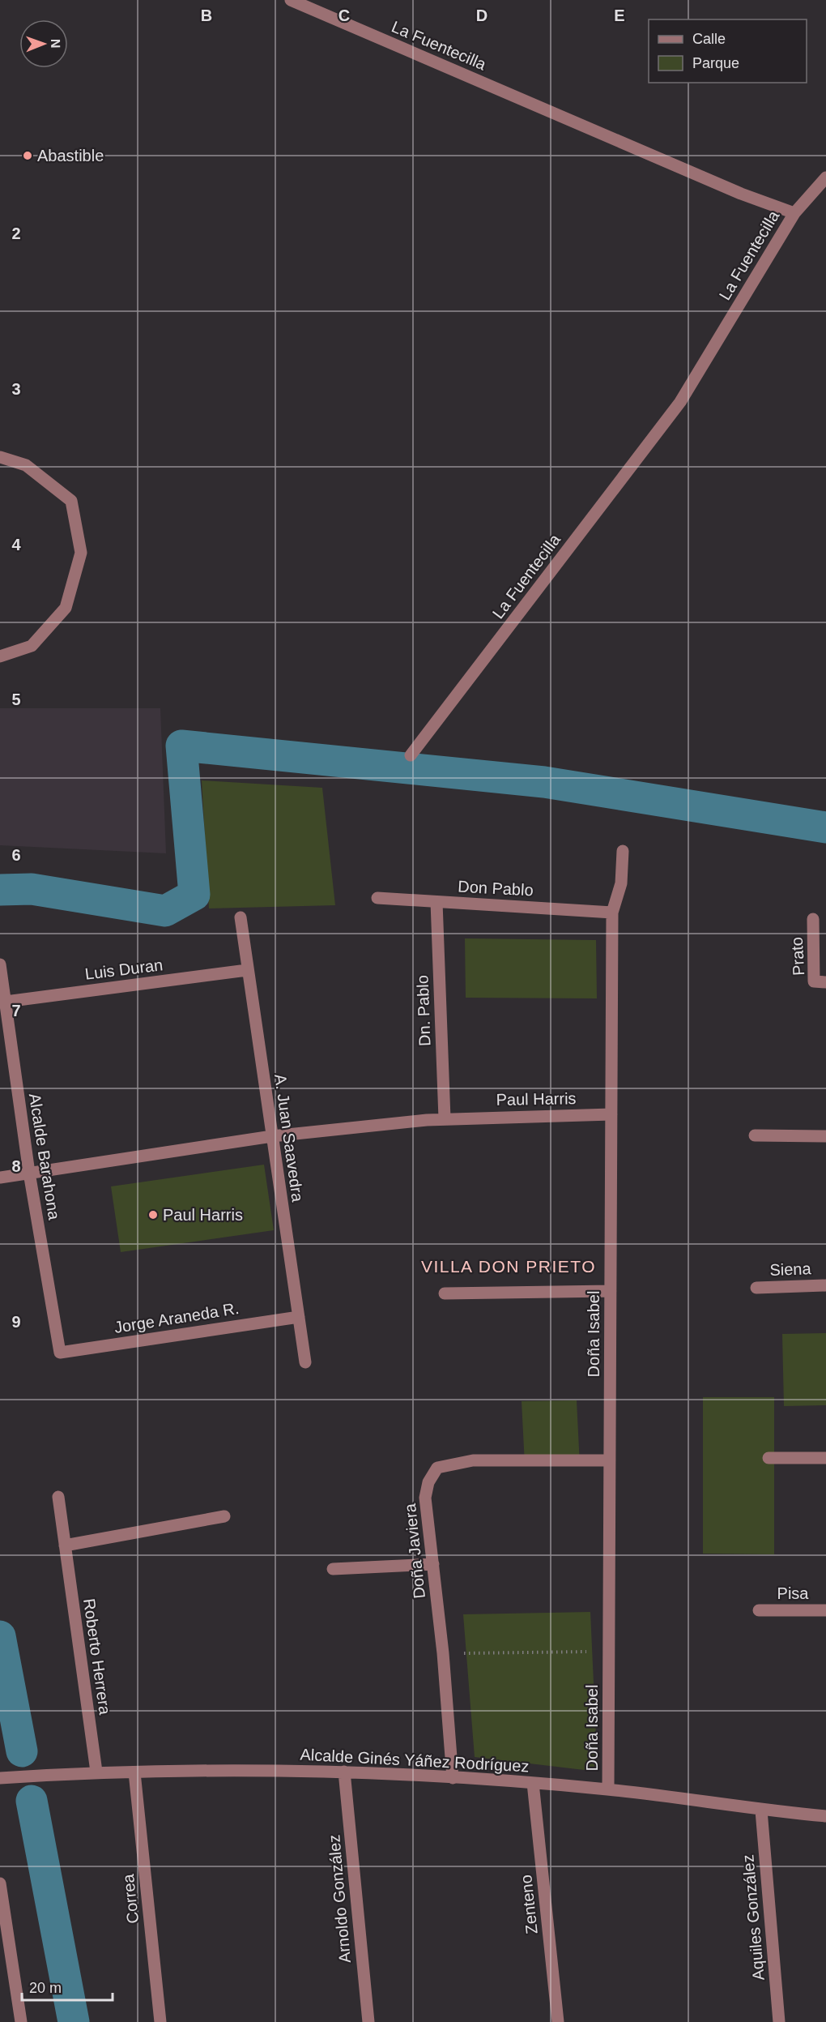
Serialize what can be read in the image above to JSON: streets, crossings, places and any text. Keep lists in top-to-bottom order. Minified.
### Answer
{"streets":{"street":["La Fuentecilla","Don Pablo","Prato","Luis Duran","Dn. Pablo","Paul Harris","A. Juan Saavedra","Alcalde Barahona","Siena","Jorge Araneda R.","Doña Isabel","Doña Javiera","Pisa","Roberto Herrera","Alcalde Ginés Yáñez Rodríguez","Correa","Arnoldo González","Zenteno","Aquiles González"]},"crossings":[["Don Pablo","Dn. Pablo"],["Don Pablo","Doña Isabel"],["Luis Duran","A. Juan Saavedra"],["Luis Duran","Alcalde Barahona"],["Dn. Pablo","Paul Harris"],["Paul Harris","A. Juan Saavedra"],["Paul Harris","Alcalde Barahona"],["Paul Harris","Doña Isabel"],["A. Juan Saavedra","Jorge Araneda R."],["Alcalde Barahona","Jorge Araneda R."],["Doña Isabel","Doña Javiera"],["Doña Isabel","Alcalde Ginés Yáñez Rodríguez"],["Doña Javiera","Alcalde Ginés Yáñez Rodríguez"],["Roberto Herrera","Alcalde Ginés Yáñez Rodríguez"],["Alcalde Ginés Yáñez Rodríguez","Correa"],["Alcalde Ginés Yáñez Rodríguez","Arnoldo González"],["Alcalde Ginés Yáñez Rodríguez","Zenteno"],["Alcalde Ginés Yáñez Rodríguez","Aquiles González"]],"districts":["VILLA DON PRIETO"],"places":["Abastible","Paul Harris"],"legend":["Calle","Parque"],"scale_bar":"20 m","north":"right","grid":{"columns":["B","C","D","E"],"rows":["2","3","4","5","6","7","8","9"]}}
